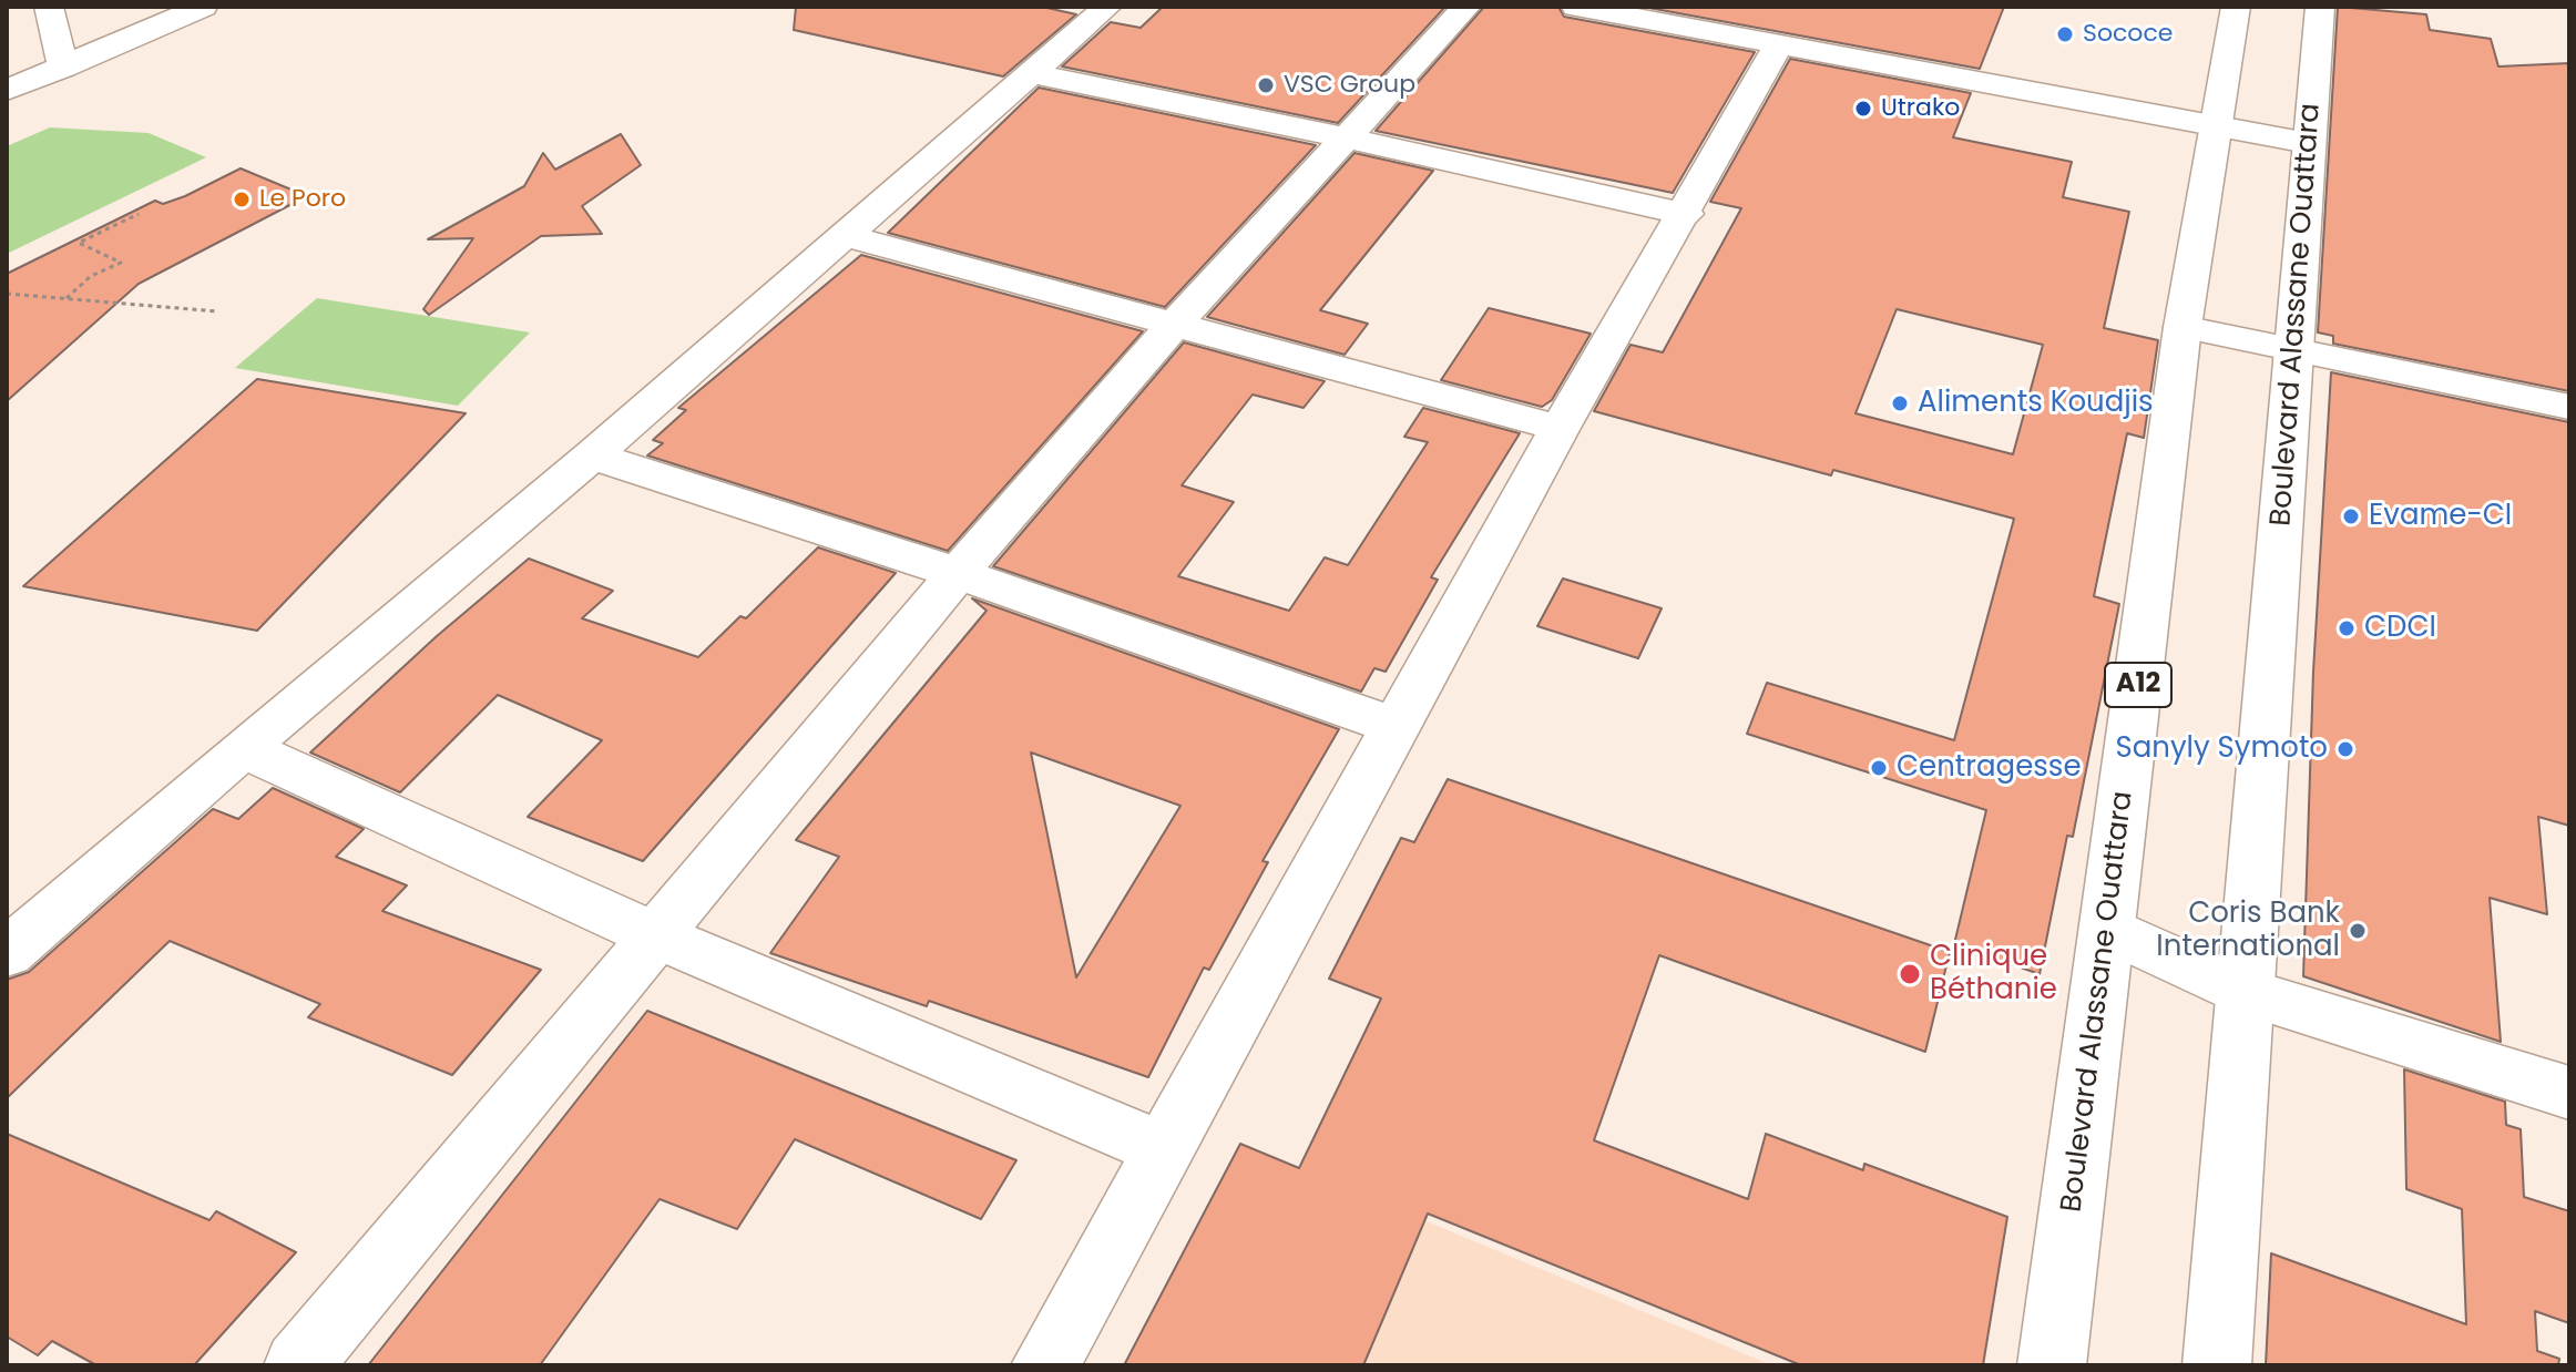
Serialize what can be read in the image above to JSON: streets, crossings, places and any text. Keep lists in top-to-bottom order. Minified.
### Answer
{"streets":{"street":["Boulevard Alassane Ouattara","A12"]},"places":["Sococe","VSC Group","Utrako","Le Poro","Aliments Koudjis","Evame-CI","CDCI","Sanyly Symoto","Centragesse","Coris Bank International","Clinique Béthanie"]}
